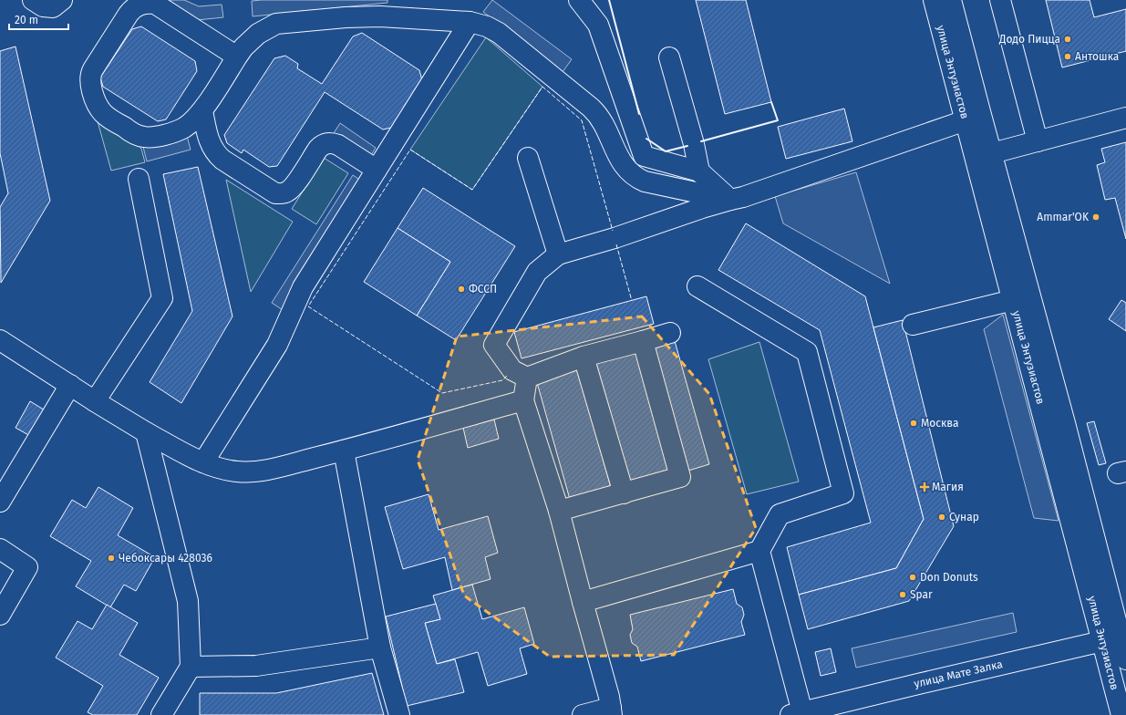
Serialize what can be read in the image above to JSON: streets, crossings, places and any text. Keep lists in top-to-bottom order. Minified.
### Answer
{"streets":{"main road":["улица Энтузиастов","улица Мате Залка"]},"crossings":[["улица Энтузиастов","улица Мате Залка"]],"places":{"other":["Додо Пицца","Антошка","Ammar'OK","ФССП","Москва","Сунар","Чебоксары 428036","Don Donuts","Spar"],"health":["Магия"]},"scale_bar":"20 m"}
